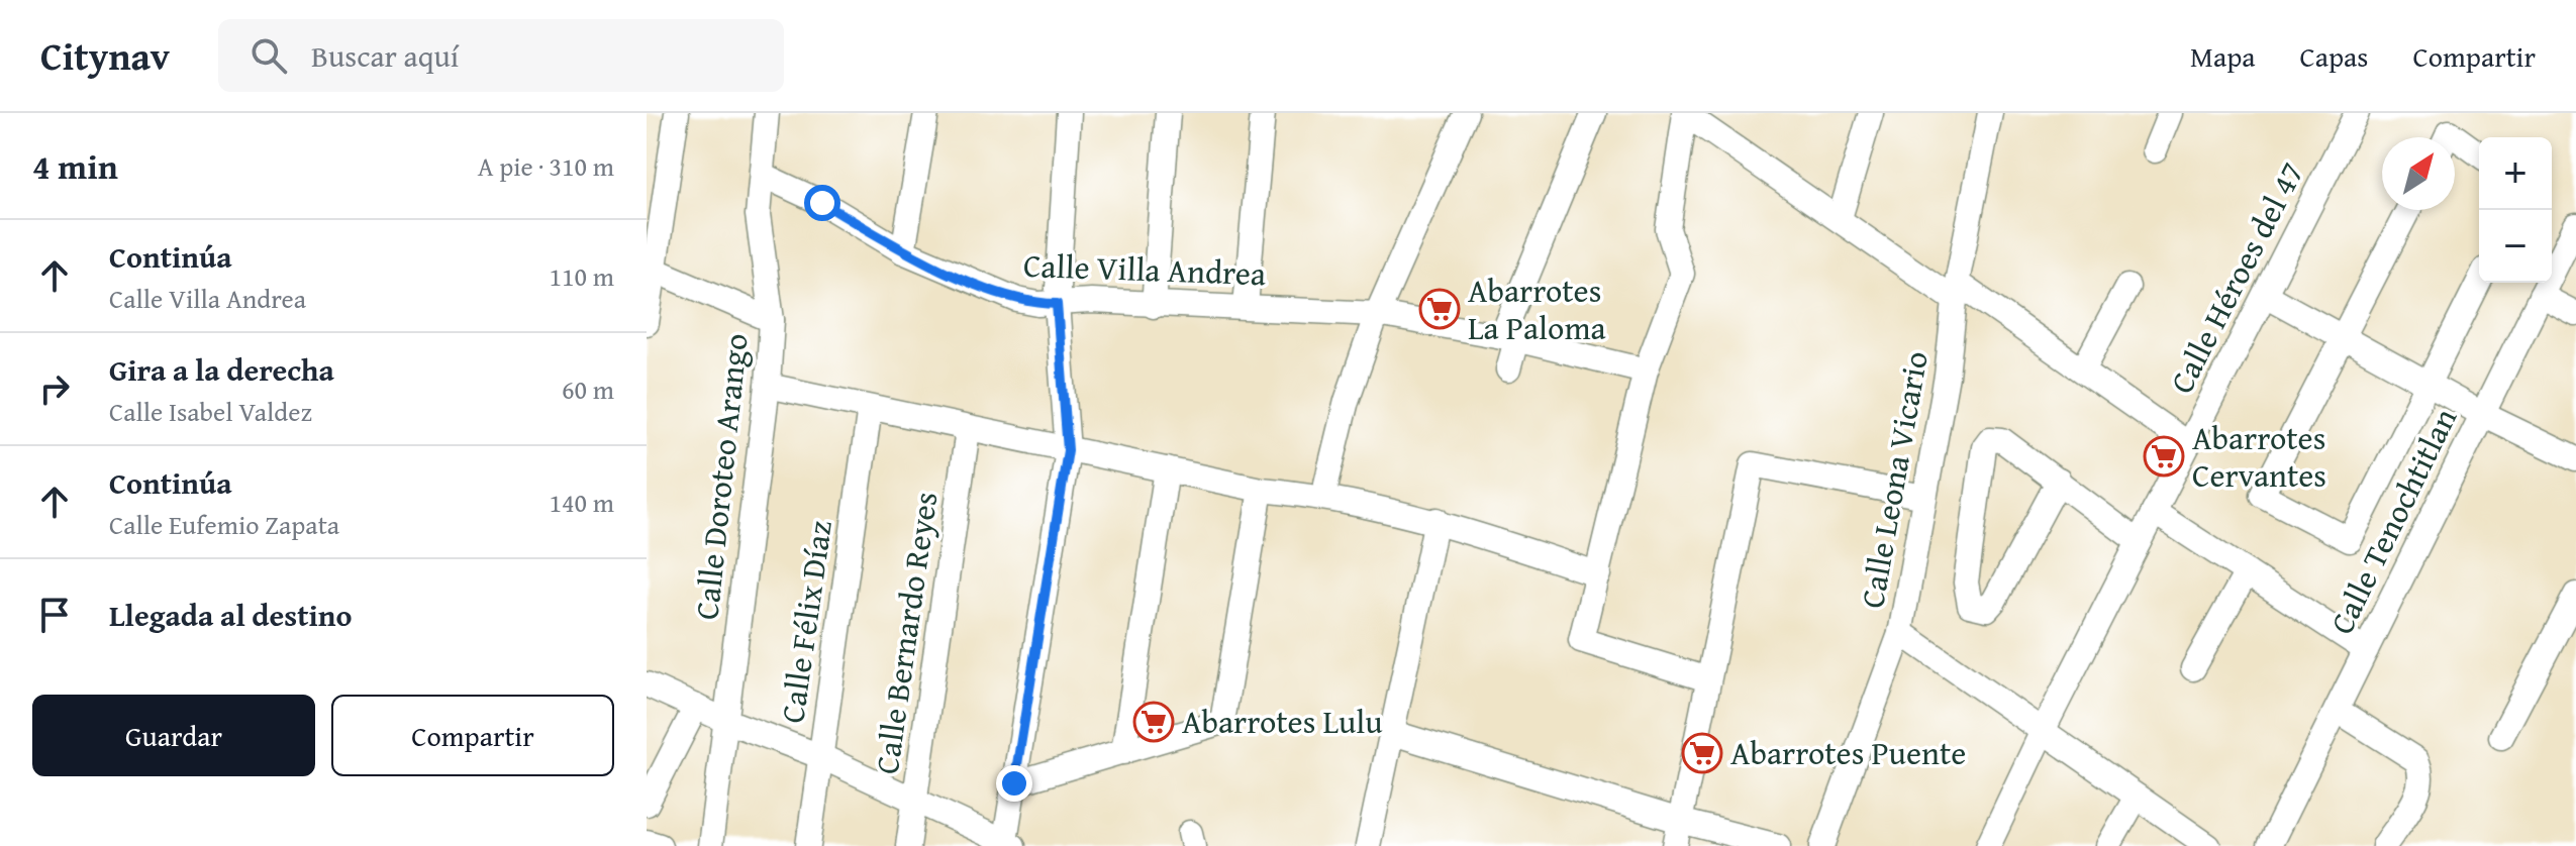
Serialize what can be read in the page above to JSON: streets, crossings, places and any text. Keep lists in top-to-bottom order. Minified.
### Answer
{"streets":{"street":["Calle Villa Andrea","Calle Héroes del 47","Calle Doroteo Arango","Calle Leona Vicario","Calle Tenochtitlan","Calle Félix Díaz","Calle Bernardo Reyes"]},"crossings":[["Calle Villa Andrea","Calle Doroteo Arango"]],"places":{"supermarket":["Abarrotes La Paloma","Abarrotes Cervantes","Abarrotes Lulu","Abarrotes Puente"]},"north":"top right","page":{"header":"Citynav","search":"Buscar aquí","nav":["Mapa","Capas","Compartir"],"heading":["4 min","A pie · 310 m"],"map_buttons":["+","−"],"list":[["Continúa","Calle Villa Andrea","110 m"],["Gira a la derecha","Calle Isabel Valdez","60 m"],["Continúa","Calle Eufemio Zapata","140 m"],"Llegada al destino"],"buttons":["Guardar","Compartir"]}}
